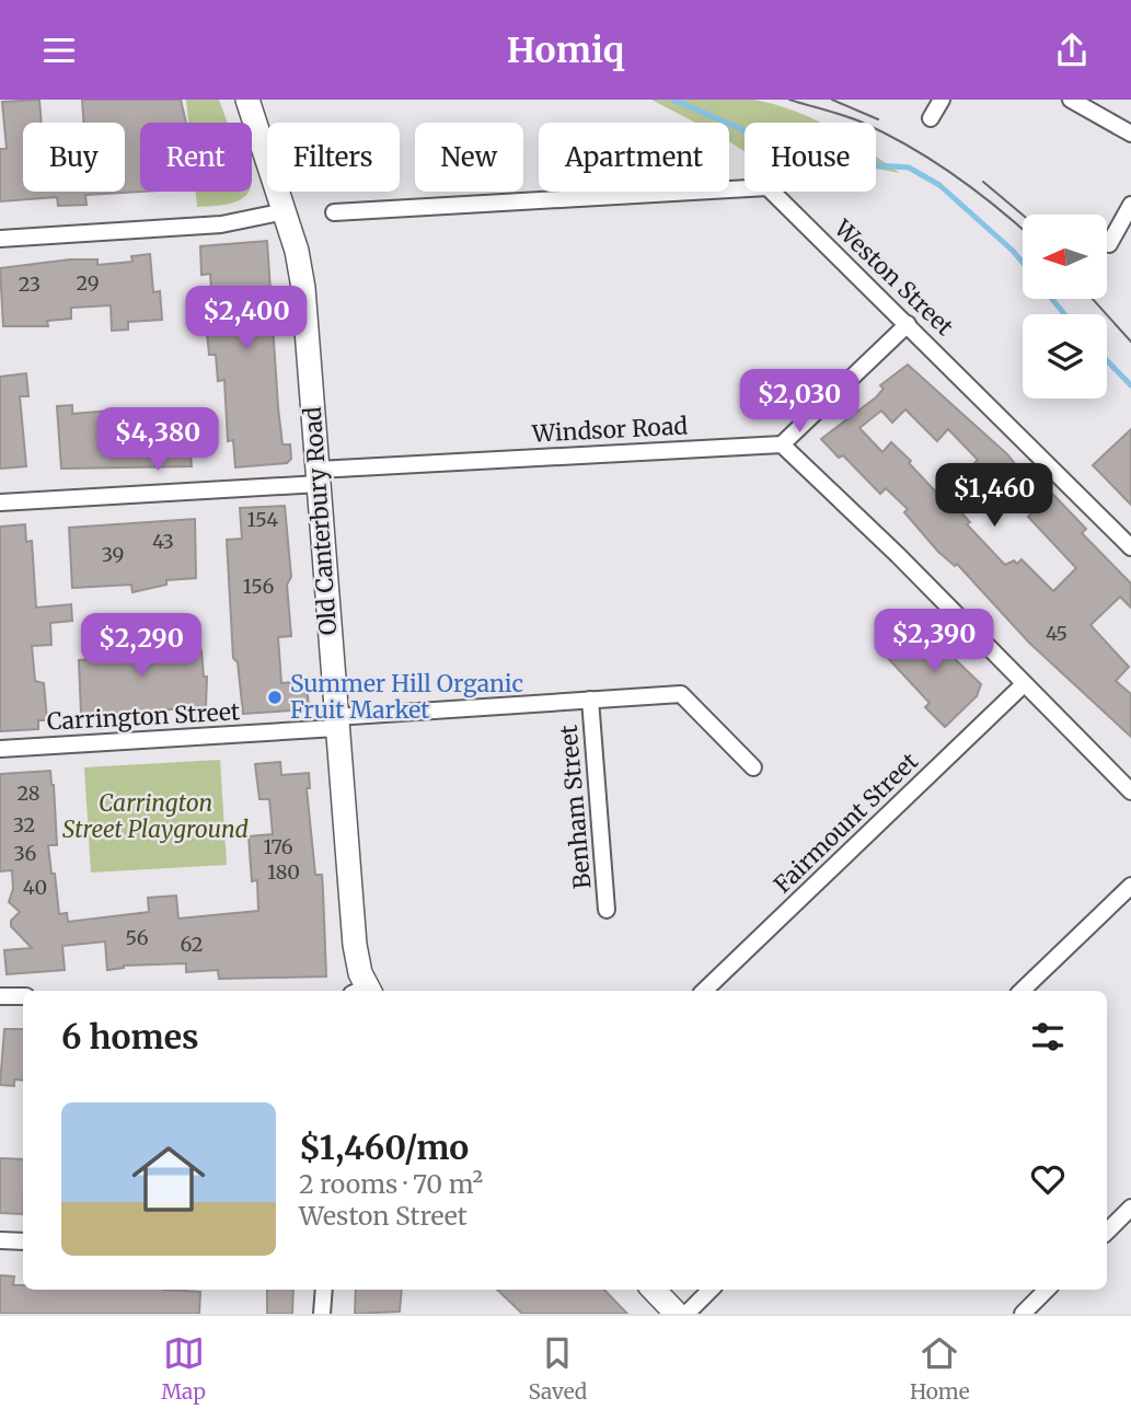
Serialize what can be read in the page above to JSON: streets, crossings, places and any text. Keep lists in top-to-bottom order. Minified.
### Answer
{"streets":{"main road":["Old Canterbury Road"],"street":["Weston Street","Windsor Road","Carrington Street","Benham Street","Fairmount Street"]},"crossings":[["Windsor Road","Old Canterbury Road"],["Old Canterbury Road","Carrington Street"],["Carrington Street","Benham Street"]],"parks":["Carrington Street Playground"],"places":["Summer Hill Organic Fruit Market"],"house_numbers":["29","23","154","43","39","156","45","28","32","176","36","180","40","56","62"],"north":"left","page":{"header":"Homiq","chip":["Buy","Rent","Filters","New","Apartment","House"],"price":["$2,400","$2,030","$4,380","$1,460","$2,390","$2,290"],"heading":"6 homes","list":[{"name":"$1,460/mo","note":"2 rooms · 70 m² · Weston Street"}],"tabs":["Map","Saved","Home"]}}
